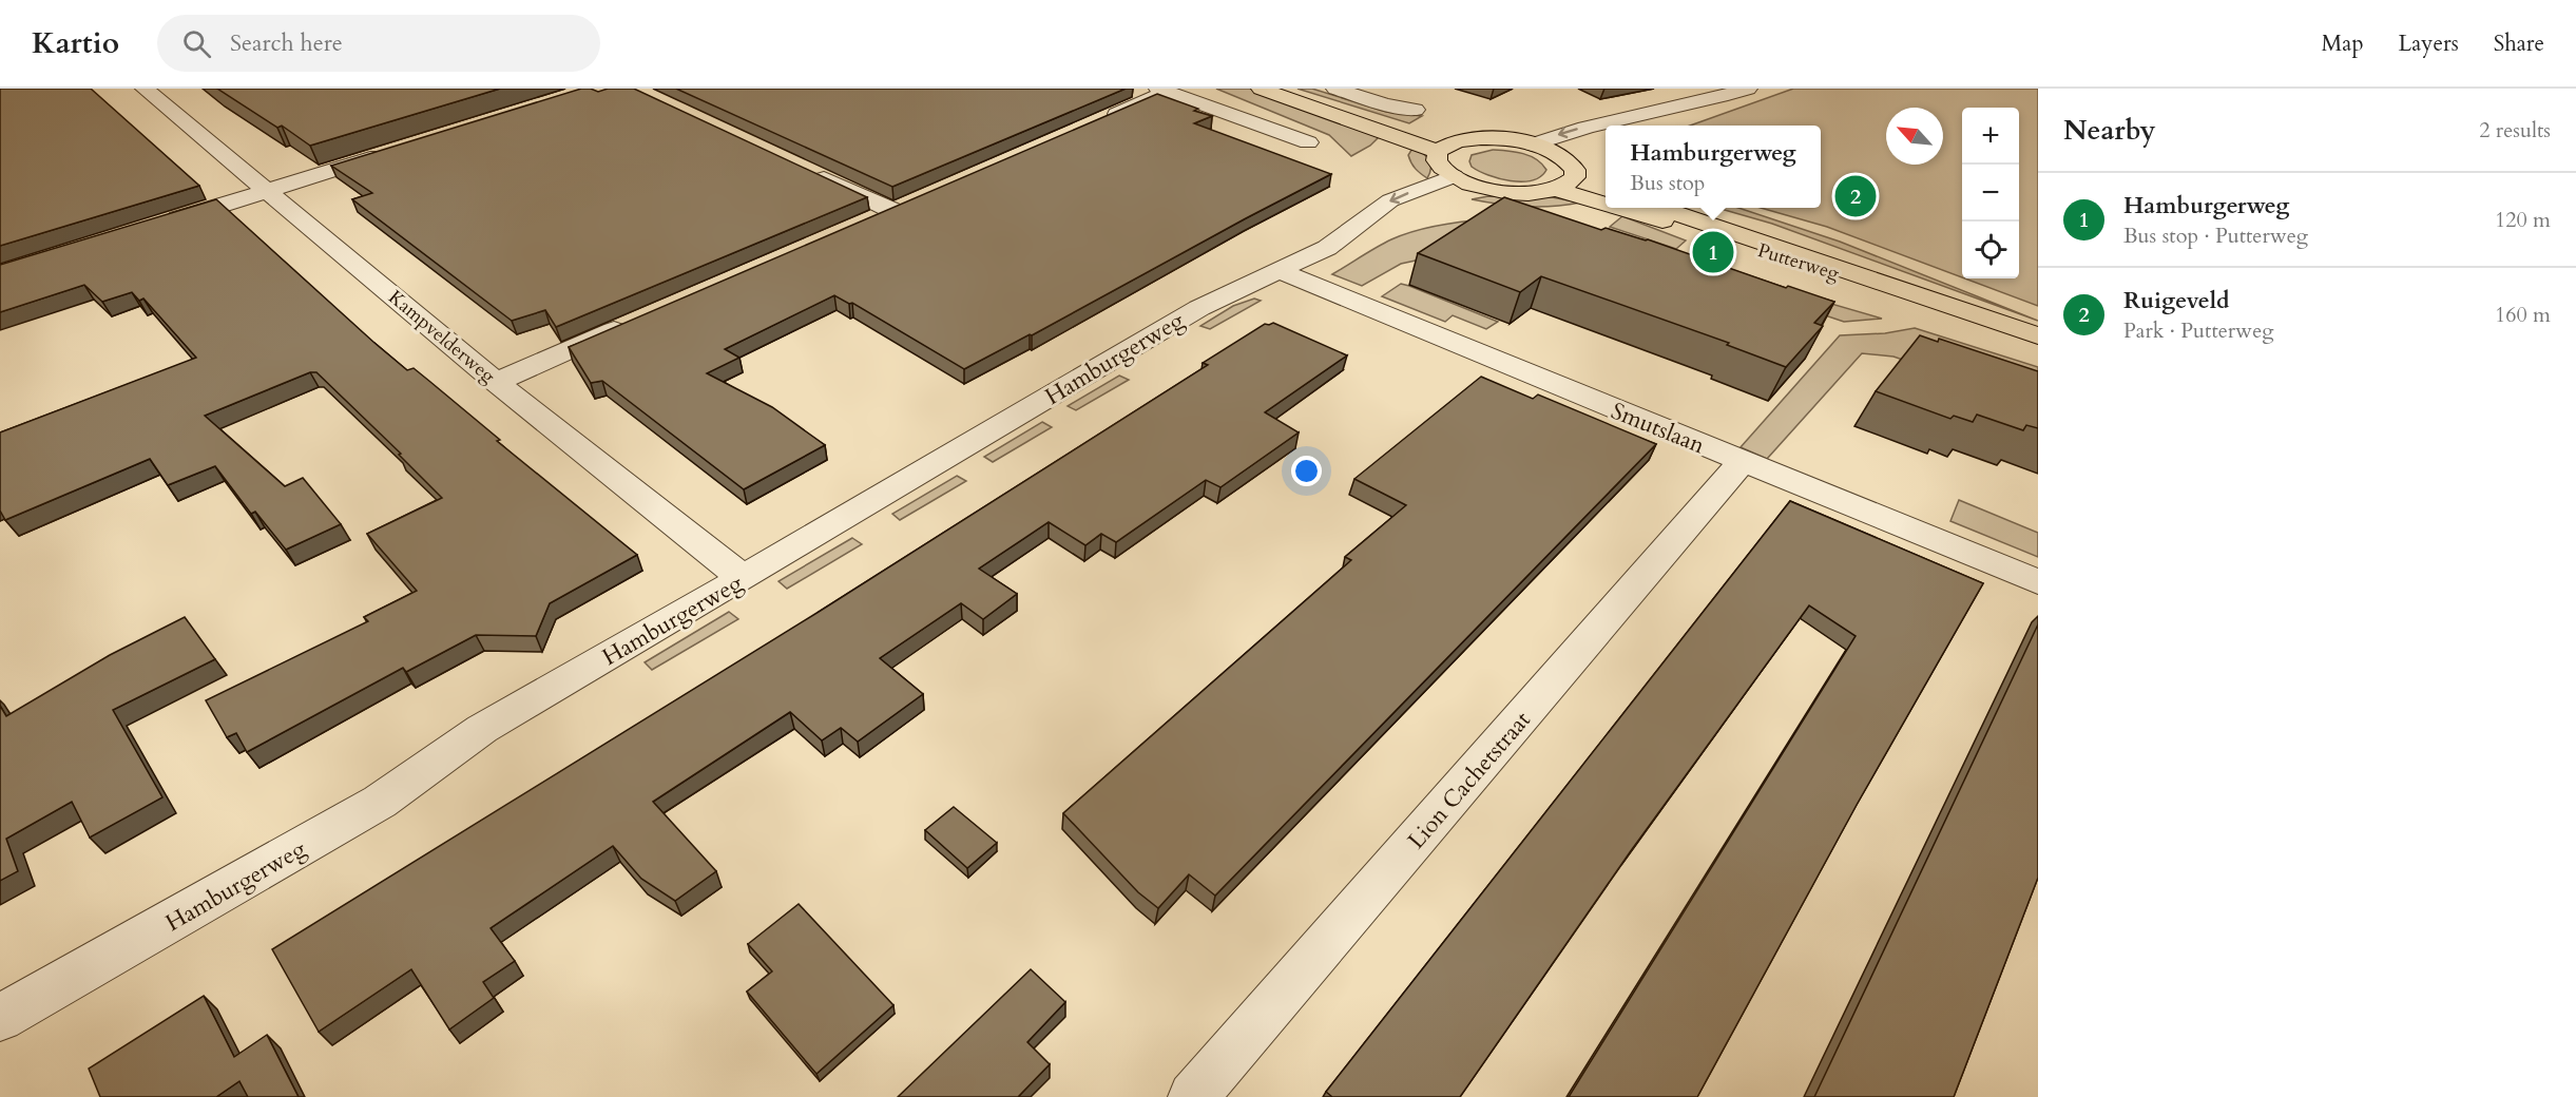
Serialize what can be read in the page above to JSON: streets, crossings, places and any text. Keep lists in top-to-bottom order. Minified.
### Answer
{"streets":{"main road":["Putterweg"],"street":["Kampvelderweg","Hamburgerweg","Smutslaan","Lion Cachetstraat"]},"crossings":[["Kampvelderweg","Hamburgerweg"],["Hamburgerweg","Smutslaan"],["Smutslaan","Lion Cachetstraat"]],"north":"top left","page":{"header":"Kartio","search":"Search here","nav":["Map","Layers","Share"],"heading":["Nearby","2 results"],"map_buttons":["+","−"],"popup":["Hamburgerweg","Bus stop"],"list":[{"mark":"1","name":"Hamburgerweg","note":"Bus stop · Putterweg","value":"120 m"},{"mark":"2","name":"Ruigeveld","note":"Park · Putterweg","value":"160 m"}],"pins":["2","1"]}}
